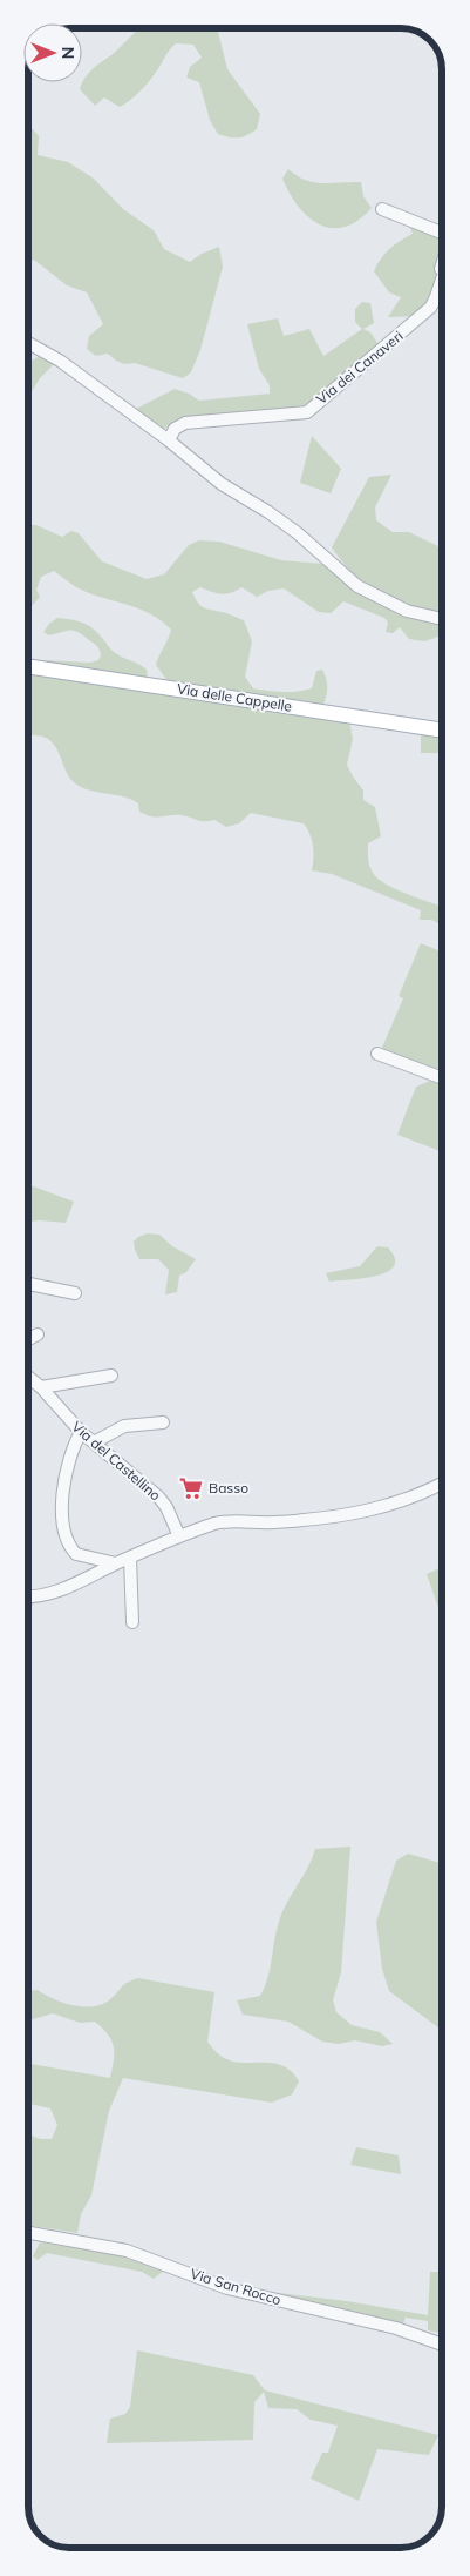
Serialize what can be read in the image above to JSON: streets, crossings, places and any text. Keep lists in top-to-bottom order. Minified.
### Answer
{"streets":{"main road":["Via delle Cappelle"],"street":["Via dei Canaveri","Via del Castellino","Via San Rocco"]},"places":{"supermarket":["Basso"]},"north":"right"}
